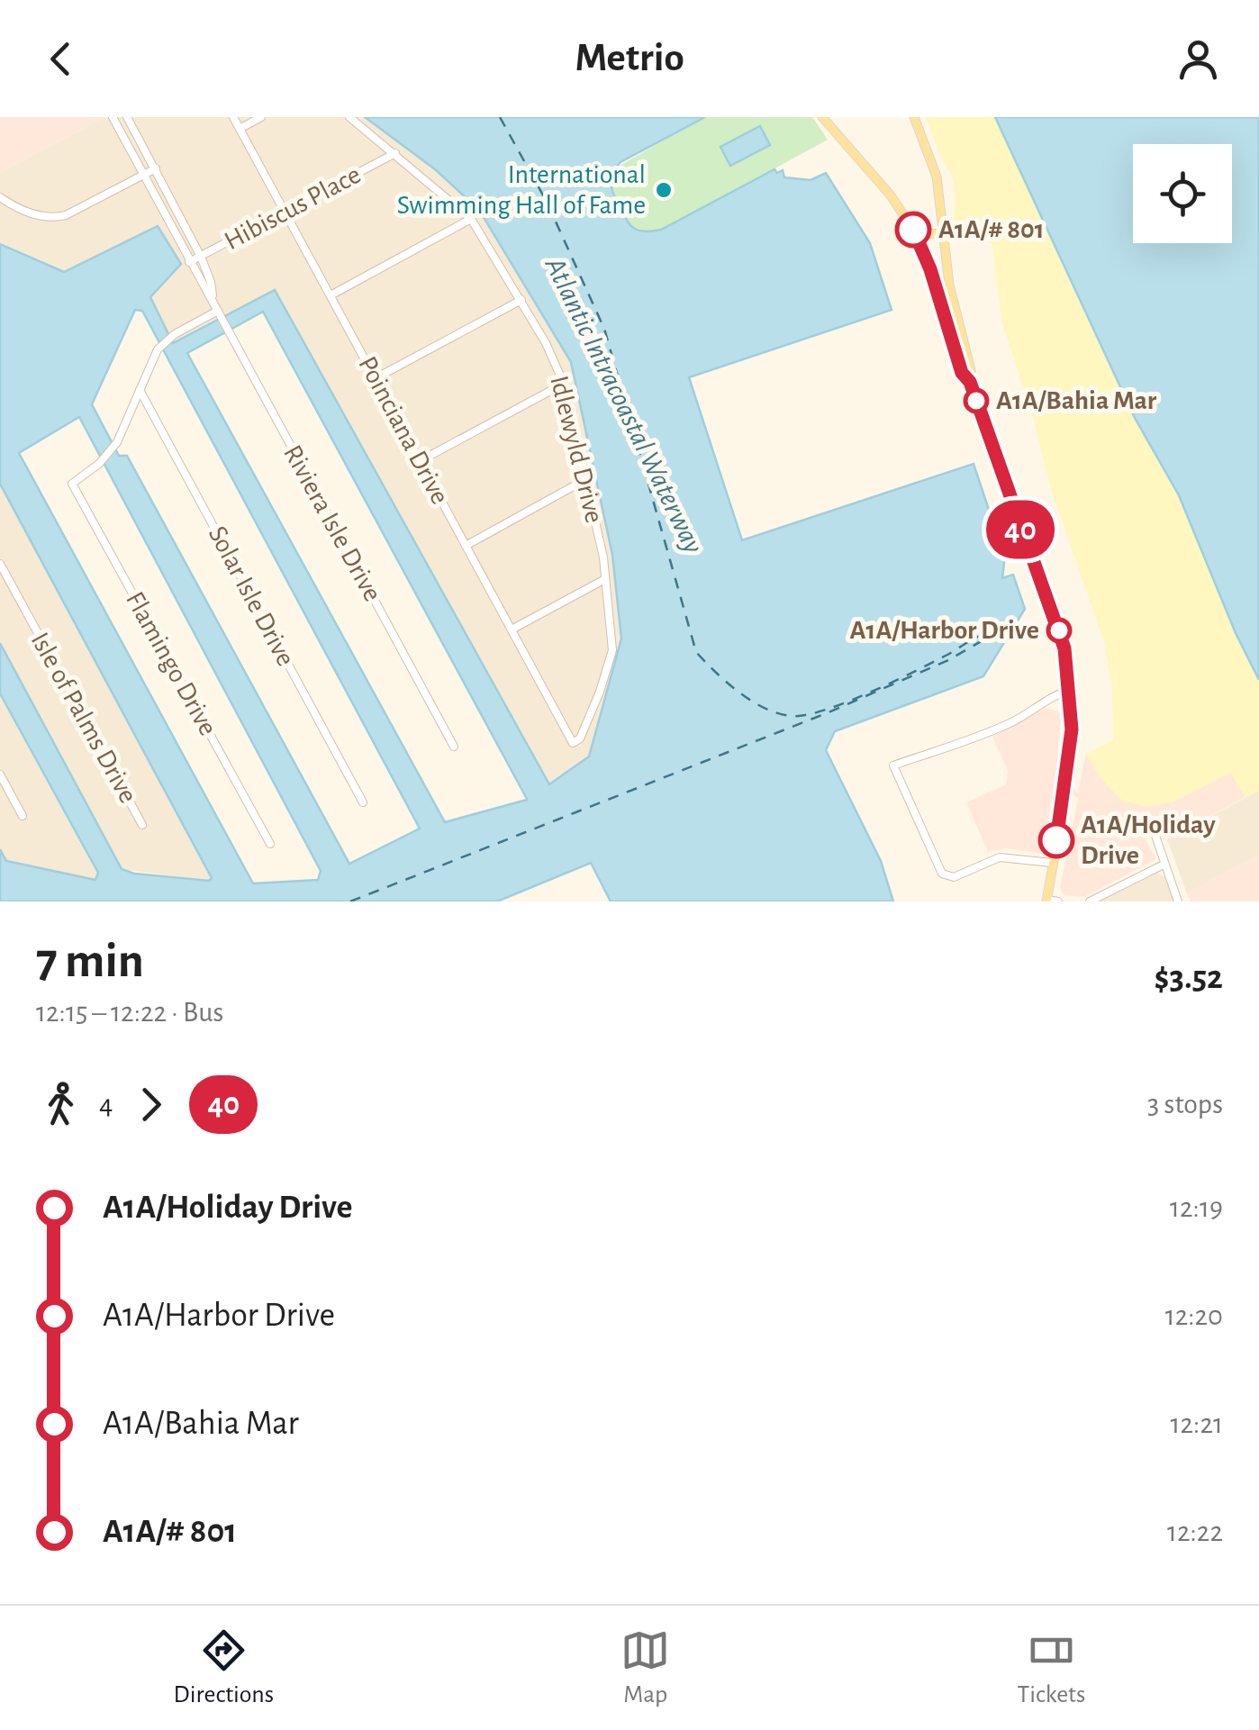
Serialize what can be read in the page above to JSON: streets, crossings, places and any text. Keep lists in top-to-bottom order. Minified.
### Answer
{"streets":{"street":["Hibiscus Place","Poinciana Drive","Idlewyld Drive","Riviera Isle Drive","Solar Isle Drive","Flamingo Drive","Isle of Palms Drive"]},"crossings":[["Hibiscus Place","Poinciana Drive"],["Hibiscus Place","Idlewyld Drive"],["Hibiscus Place","Riviera Isle Drive"],["Poinciana Drive","Idlewyld Drive"],["Solar Isle Drive","Flamingo Drive"]],"water":["Atlantic Intracoastal Waterway"],"places":["International Swimming Hall of Fame","A1A/# 801","A1A/Bahia Mar","A1A/Harbor Drive","A1A/Holiday Drive"],"lines":["bus line 40"],"page":{"header":"Metrio","on_map":"40","heading":["7 min","12:15 – 12:22 · Bus","$3.52"],"legs":["4","40","3 stops"],"list":[{"name":"A1A/Holiday Drive","value":"12:19"},{"name":"A1A/Harbor Drive","value":"12:20"},{"name":"A1A/Bahia Mar","value":"12:21"},{"name":"A1A/# 801","value":"12:22"}],"tabs":["Directions","Map","Tickets"]}}
